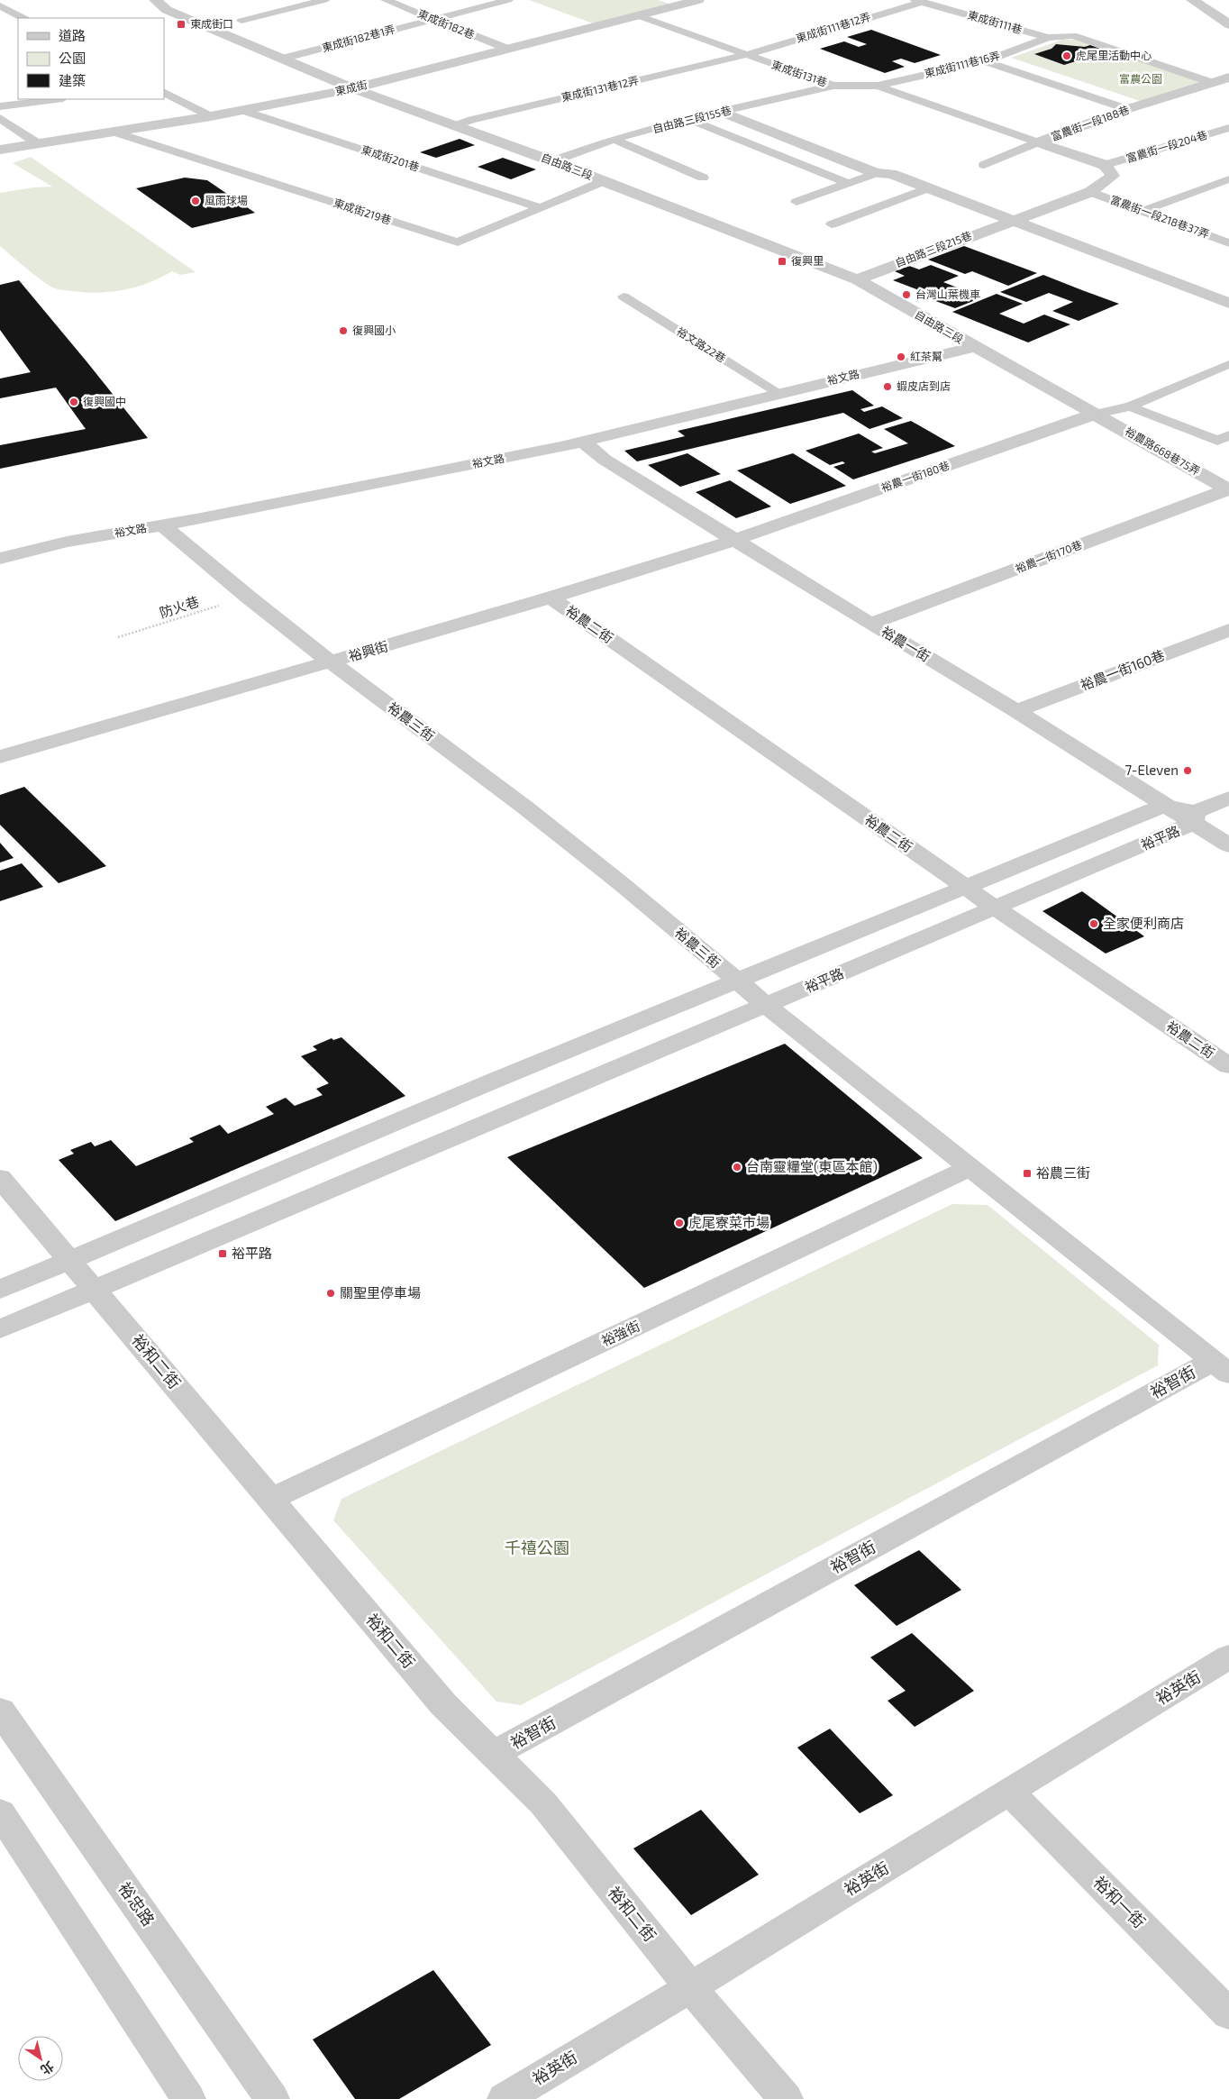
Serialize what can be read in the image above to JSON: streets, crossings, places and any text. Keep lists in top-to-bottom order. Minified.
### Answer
{"streets":{"street":["東成街","富農街一段188巷","自由路三段","自由路三段215巷","裕文路","裕農路668巷75弄","裕農一街180巷","裕農一街170巷","裕農二街","裕農一街","裕興街","裕農一街160巷","裕農三街","裕平路","裕強街","裕和二街","裕智街","裕英街","裕和一街","裕忠路"],"lane":["東成街111巷","東成街182巷","東成街111巷12弄","東成街182巷1弄","東成街111巷16弄","東成街131巷","東成街131巷12弄","自由路三段155巷","富農街一段204巷","東成街201巷","東成街219巷","富農街一段218巷37弄","裕文路22巷"],"path":["防火巷"]},"crossings":[["東成街111巷","東成街111巷12弄"],["東成街111巷","東成街111巷16弄"],["東成街182巷","東成街182巷1弄"],["東成街182巷","東成街"],["東成街111巷12弄","東成街131巷"],["東成街111巷12弄","東成街131巷12弄"],["東成街182巷1弄","自由路三段"],["東成街111巷16弄","東成街131巷"],["東成街111巷16弄","富農街一段188巷"],["東成街131巷","東成街"],["東成街131巷","東成街131巷12弄"],["東成街131巷","自由路三段155巷"],["東成街131巷","富農街一段188巷"],["東成街","東成街201巷"],["東成街","自由路三段"],["東成街","東成街219巷"],["東成街131巷12弄","自由路三段"],["自由路三段155巷","自由路三段"],["富農街一段188巷","富農街一段204巷"],["東成街201巷","東成街219巷"],["自由路三段","東成街219巷"],["自由路三段","自由路三段215巷"],["自由路三段","裕文路"],["自由路三段","裕農路668巷75弄"],["裕文路22巷","裕文路"],["裕文路","裕農路668巷75弄"],["裕文路","裕農一街"],["裕文路","裕農三街"],["裕農路668巷75弄","裕農一街180巷"],["裕農路668巷75弄","裕農一街170巷"],["裕農一街180巷","裕農一街"],["裕農一街180巷","裕興街"],["裕農一街170巷","裕農一街"],["防火巷","裕農三街"],["裕農二街","裕興街"],["裕農二街","裕平路"],["裕農一街","裕興街"],["裕農一街","裕農一街160巷"],["裕農一街","裕平路"],["裕興街","裕農三街"],["裕農三街","裕平路"],["裕農三街","裕強街"],["裕農三街","裕智街"],["裕平路","裕和二街"],["裕強街","裕和二街"],["裕和二街","裕智街"],["裕和二街","裕英街"],["裕英街","裕和一街"]],"parks":["富農公園","千禧公園"],"places":{"transit":["東成街口","復興里","裕農三街","裕平路"],"other":["虎尾里活動中心","風雨球場","台灣山葉機車","復興國小","紅茶幫","蝦皮店到店","復興國中","7-Eleven","全家便利商店","台南靈糧堂(東區本館)","虎尾寮菜市場","關聖里停車場"]},"legend":["道路","公園","建築"],"north":"bottom right"}
